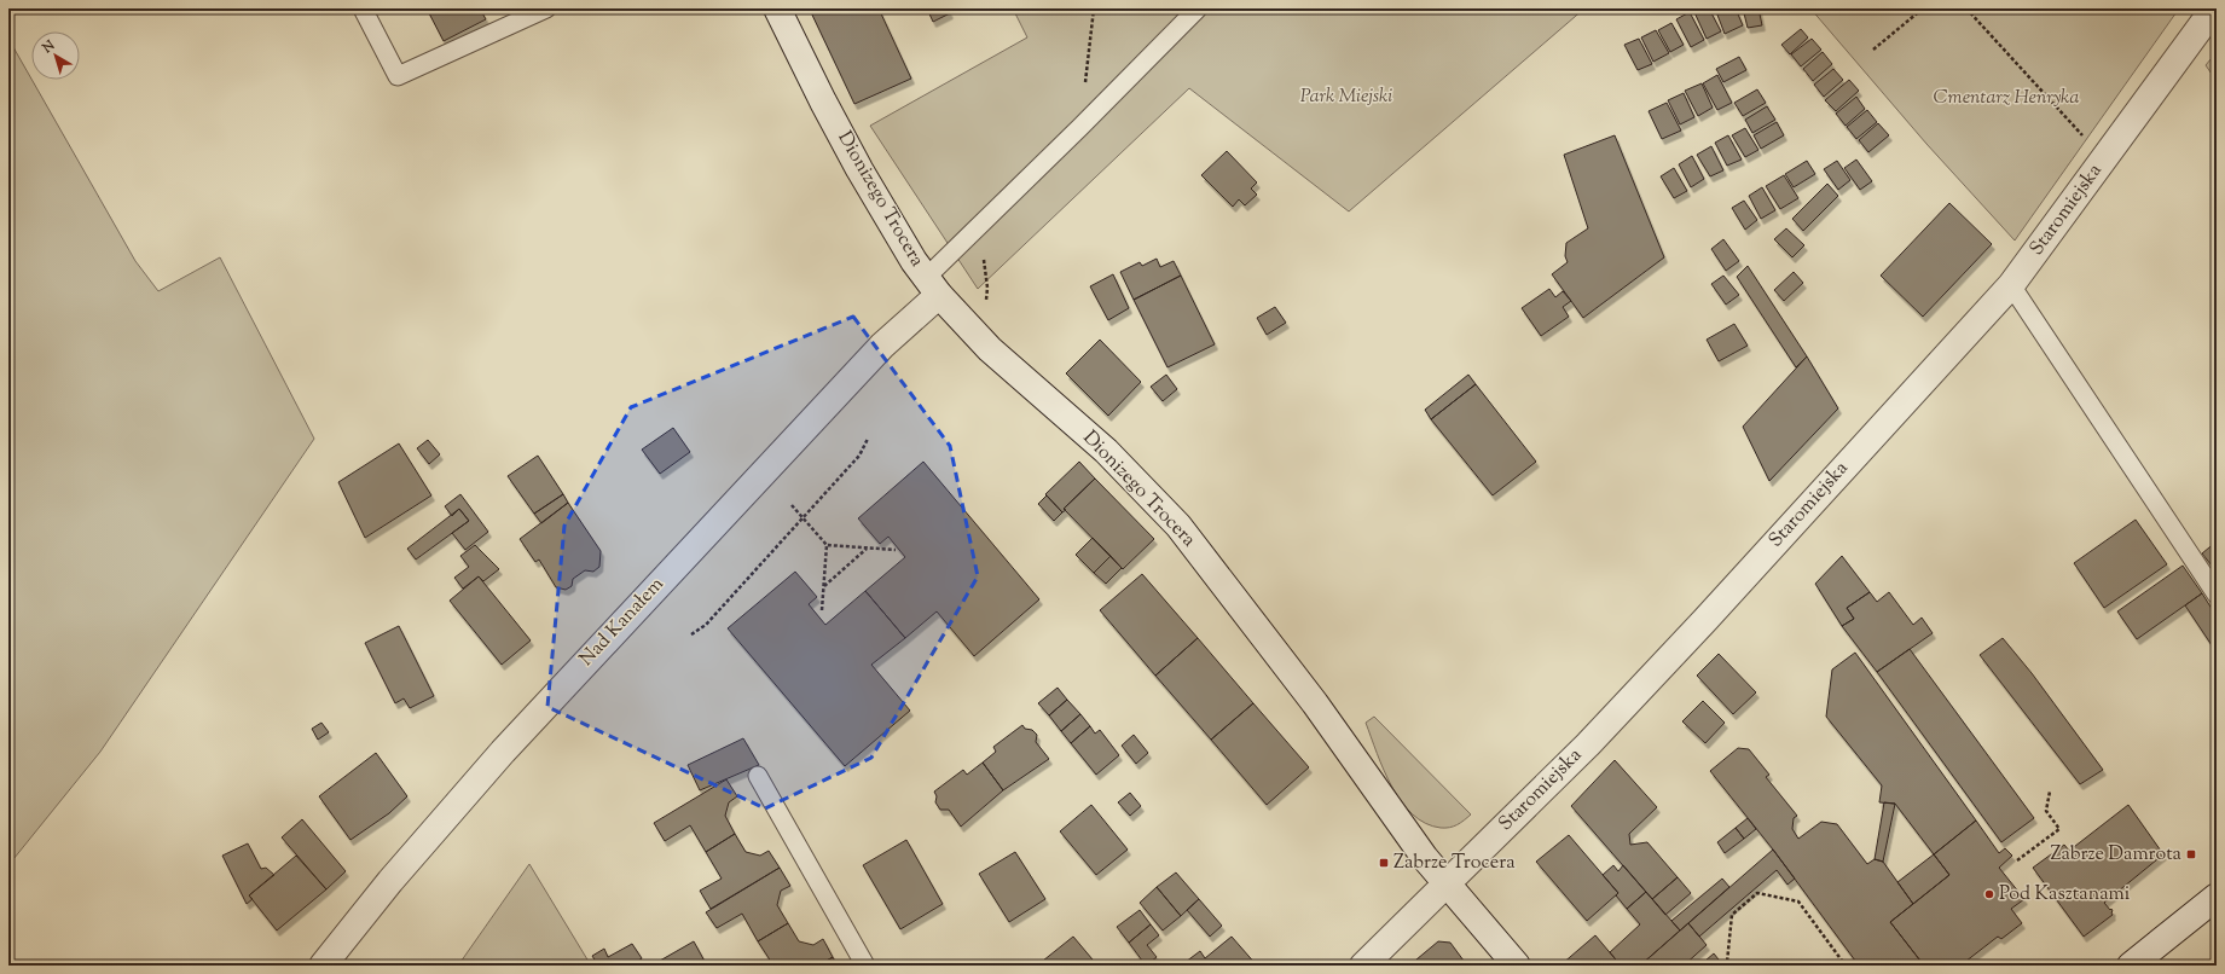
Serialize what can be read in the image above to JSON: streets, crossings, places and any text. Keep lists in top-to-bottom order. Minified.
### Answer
{"streets":{"street":["Dionizego Trocera","Staromiejska","Nad Kanałem"]},"crossings":[["Dionizego Trocera","Staromiejska"],["Dionizego Trocera","Nad Kanałem"]],"parks":["Park Miejski","Cmentarz Henryka"],"places":{"transit":["Zabrze Damrota","Zabrze Trocera"],"other":["Pod Kasztanami"]},"north":"top left"}
